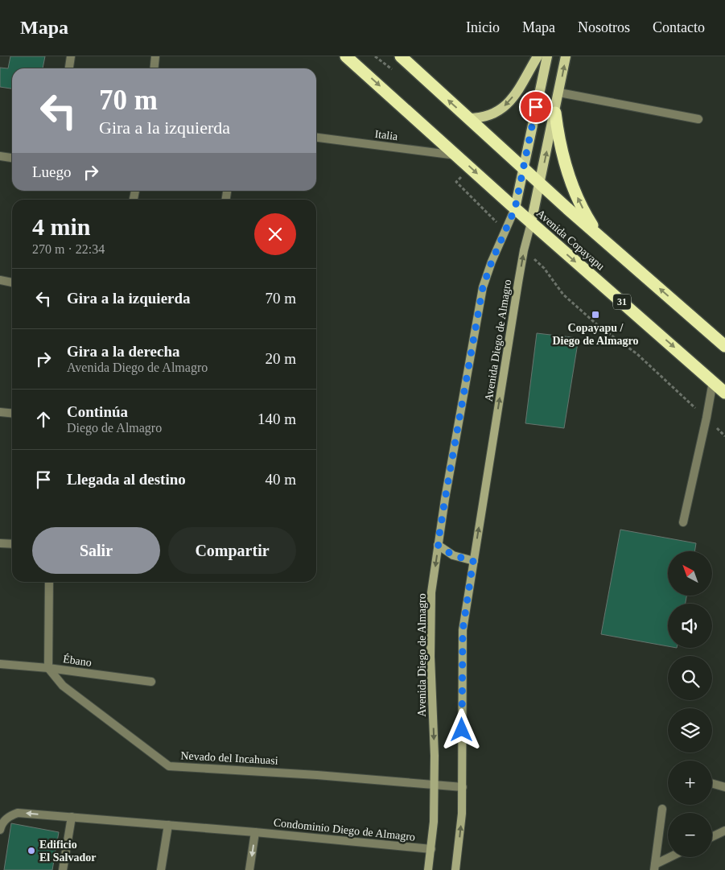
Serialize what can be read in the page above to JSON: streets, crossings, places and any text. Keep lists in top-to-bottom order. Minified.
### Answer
{"streets":{"highway":["Avenida Copayapu","31"],"street":["Italia","Avenida Diego de Almagro","Ébano","Nevado del Incahuasi","Condominio Diego de Almagro"]},"crossings":[["Italia","Avenida Copayapu"],["Avenida Copayapu","Avenida Diego de Almagro"],["Avenida Diego de Almagro","Nevado del Incahuasi"],["Avenida Diego de Almagro","Condominio Diego de Almagro"],["Ébano","Nevado del Incahuasi"]],"places":{"transit":["Copayapu / Diego de Almagro"],"other":["Edificio El Salvador"]},"north":"top left","page":{"header":"Mapa","nav":["Inicio","Mapa","Nosotros","Contacto"],"turn":["70 m","Gira a la izquierda"],"then":"Luego","heading":["4 min","270 m · 22:34"],"list":[{"name":"Gira a la izquierda","value":"70 m"},{"name":"Gira a la derecha","note":"Avenida Diego de Almagro","value":"20 m"},{"name":"Continúa","note":"Diego de Almagro","value":"140 m"},{"name":"Llegada al destino","value":"40 m"}],"buttons":["Salir","Compartir"],"map_buttons":["+","−"]}}
